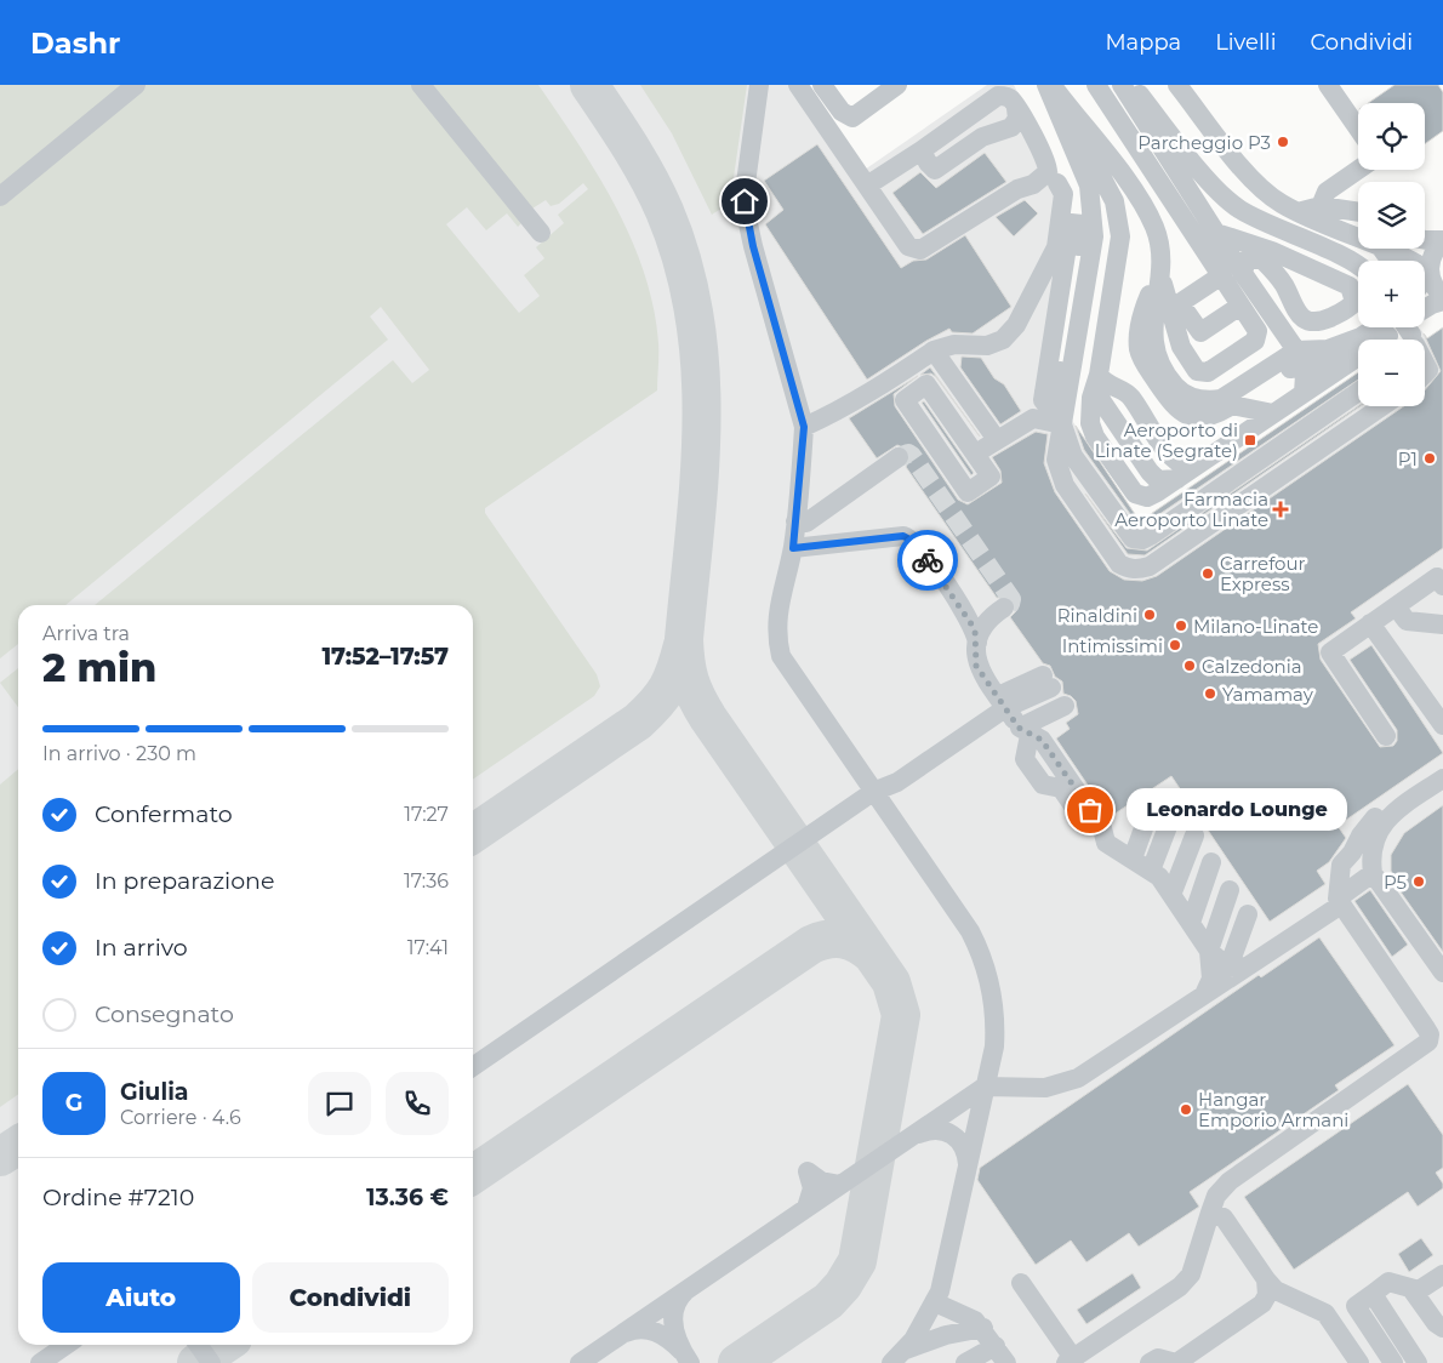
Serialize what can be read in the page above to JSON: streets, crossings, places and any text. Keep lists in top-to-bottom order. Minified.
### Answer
{"places":{"other":["Parcheggio P3","P1","Carrefour Express","Rinaldini","Milano-Linate","Intimissimi","Calzedonia","Yamamay","Leonardo Lounge","P5","Hangar Emporio Armani"],"transit":["Aeroporto di Linate (Segrate)"],"health":["Farmacia Aeroporto Linate"]},"page":{"header":"Dashr","nav":["Mappa","Livelli","Condividi"],"map_buttons":["+","−"],"heading":["2 min","Arriva tra","17:52–17:57"],"panel":["Giulia","Corriere · 4.6","Ordine #7210","13.36 €"],"bar":"In arrivo · 230 m","list":[["Confermato","17:27"],["In preparazione","17:36"],["In arrivo","17:41"],"Consegnato"],"bubble":"Leonardo Lounge","round":"G","buttons":["Aiuto","Condividi"]}}
